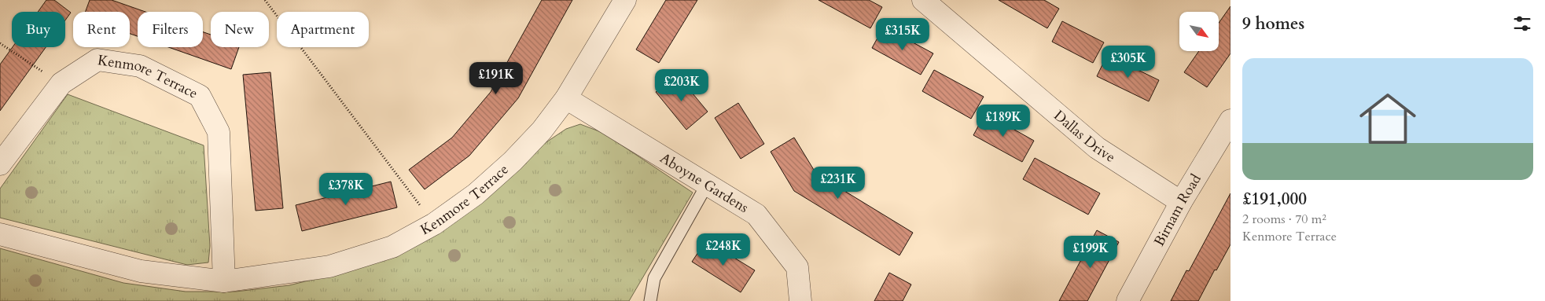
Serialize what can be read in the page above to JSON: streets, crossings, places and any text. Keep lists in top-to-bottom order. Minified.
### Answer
{"streets":{"street":["Kenmore Terrace","Dallas Drive","Aboyne Gardens","Birnam Road"]},"crossings":[["Kenmore Terrace","Aboyne Gardens"],["Dallas Drive","Birnam Road"]],"north":"bottom right","page":{"heading":"9 homes","chip":["Buy","Rent","Filters","New","Apartment"],"price":["£315K","£305K","£191K","£203K","£189K","£231K","£378K","£248K","£199K"],"list":[{"name":"£191,000","note":"2 rooms · 70 m² · Kenmore Terrace"}]}}
